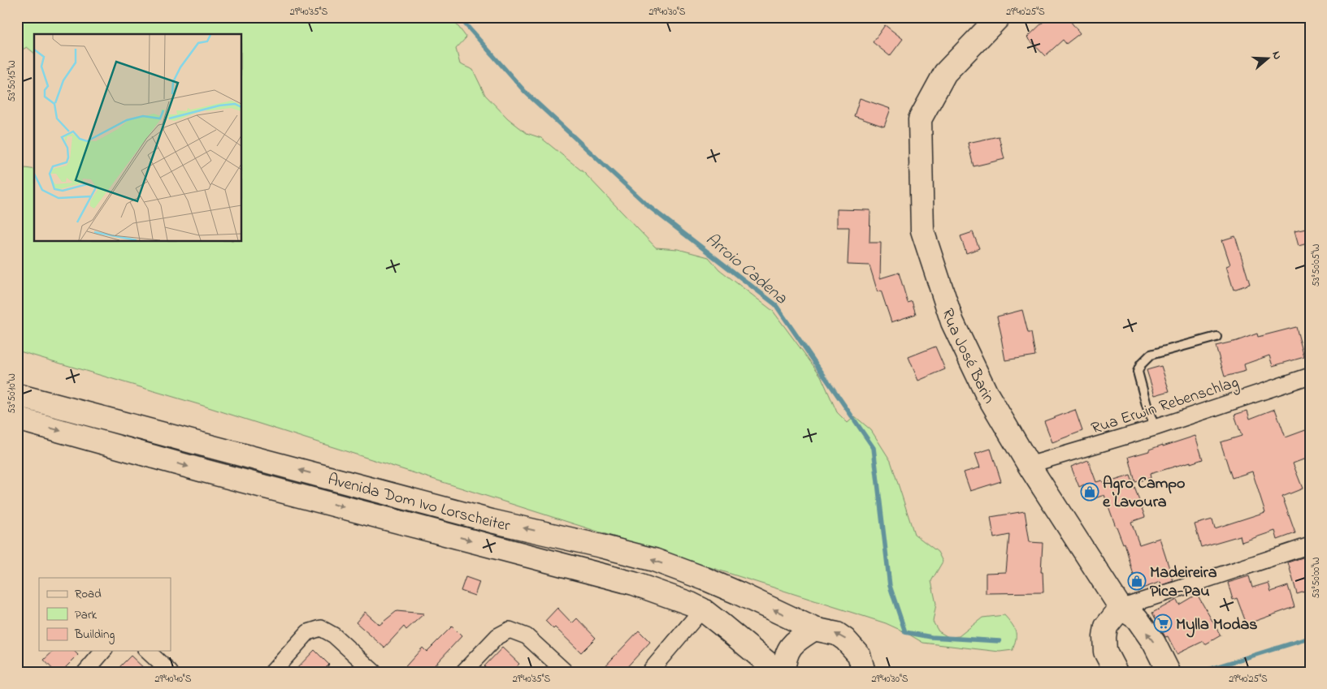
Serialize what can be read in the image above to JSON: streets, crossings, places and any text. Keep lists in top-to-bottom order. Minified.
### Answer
{"streets":{"main road":["Rua José Barin","Avenida Dom Ivo Lorscheiter"],"street":["Rua Erwin Rebenschlag"]},"crossings":[["Rua José Barin","Rua Erwin Rebenschlag"]],"water":["Arroio Cadena"],"places":{"shop":["Agro Campo e Lavoura","Madeireira Pica-Pau"],"supermarket":["Mylla Modas"]},"legend":["Road","Park","Building"],"north":"right","coordinates":["29°40'35\"S","29°40'30\"S","29°40'25\"S","53°50'15\"W","53°50'05\"W","53°50'10\"W","53°50'00\"W","29°40'40\"S"]}
